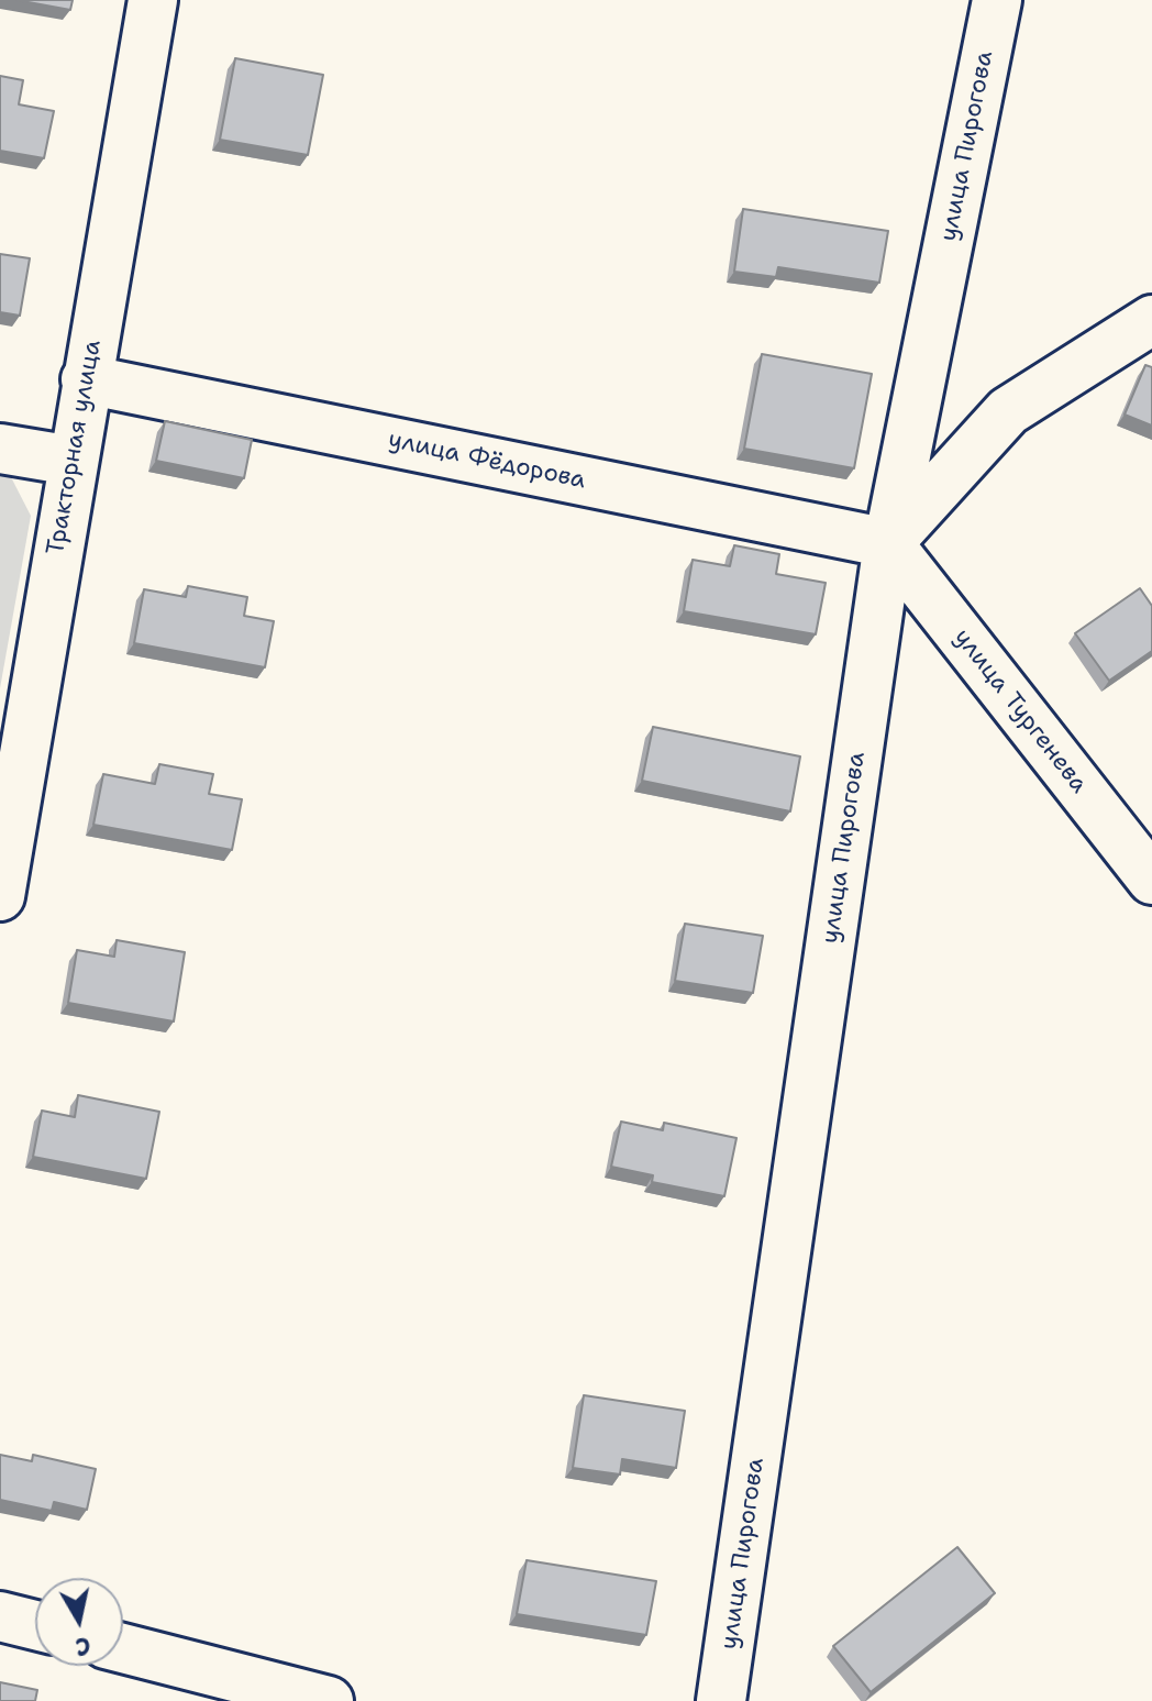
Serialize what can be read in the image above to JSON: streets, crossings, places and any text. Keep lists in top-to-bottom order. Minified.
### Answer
{"streets":{"street":["улица Пирогова","Тракторная улица","улица Фёдорова","улица Тургенева"]},"crossings":[["улица Пирогова","улица Фёдорова"],["улица Пирогова","улица Тургенева"],["Тракторная улица","улица Фёдорова"],["улица Фёдорова","улица Тургенева"]],"north":"bottom"}
